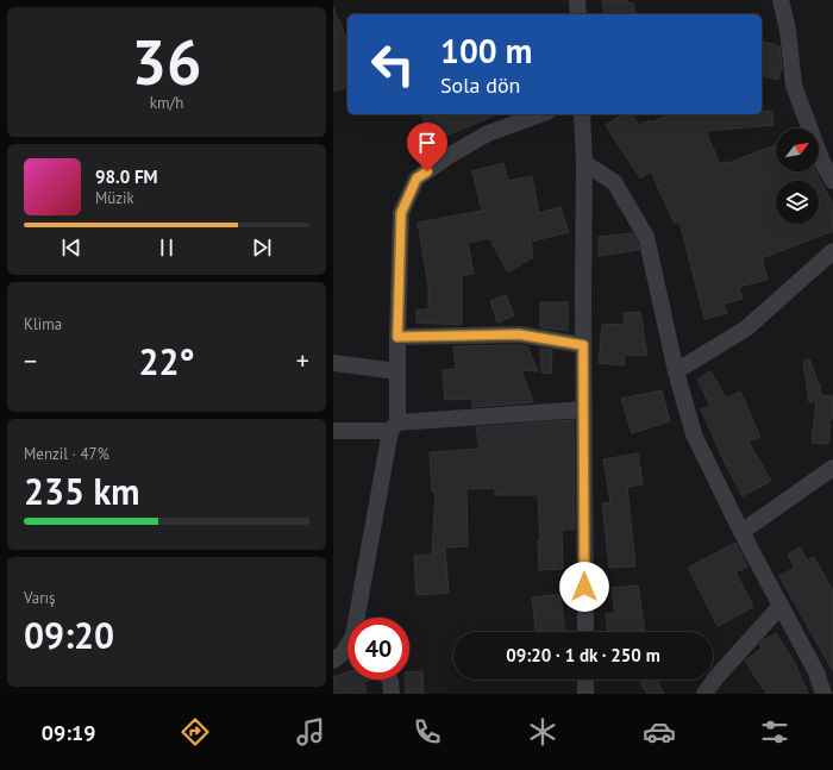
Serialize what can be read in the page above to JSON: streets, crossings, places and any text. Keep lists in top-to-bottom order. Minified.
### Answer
{"north":"top right","page":{"tile":[["36","km/h"],"Klima",["Menzil · 47%","235 km"],["Varış","09:20"]],"turn":["100 m","Sola dön"],"song":["98.0 FM","Müzik"],"heat":["−","22°","+"],"limit":"40","trip":"09:20 · 1 dk · 250 m","tabs":"09:19"}}
